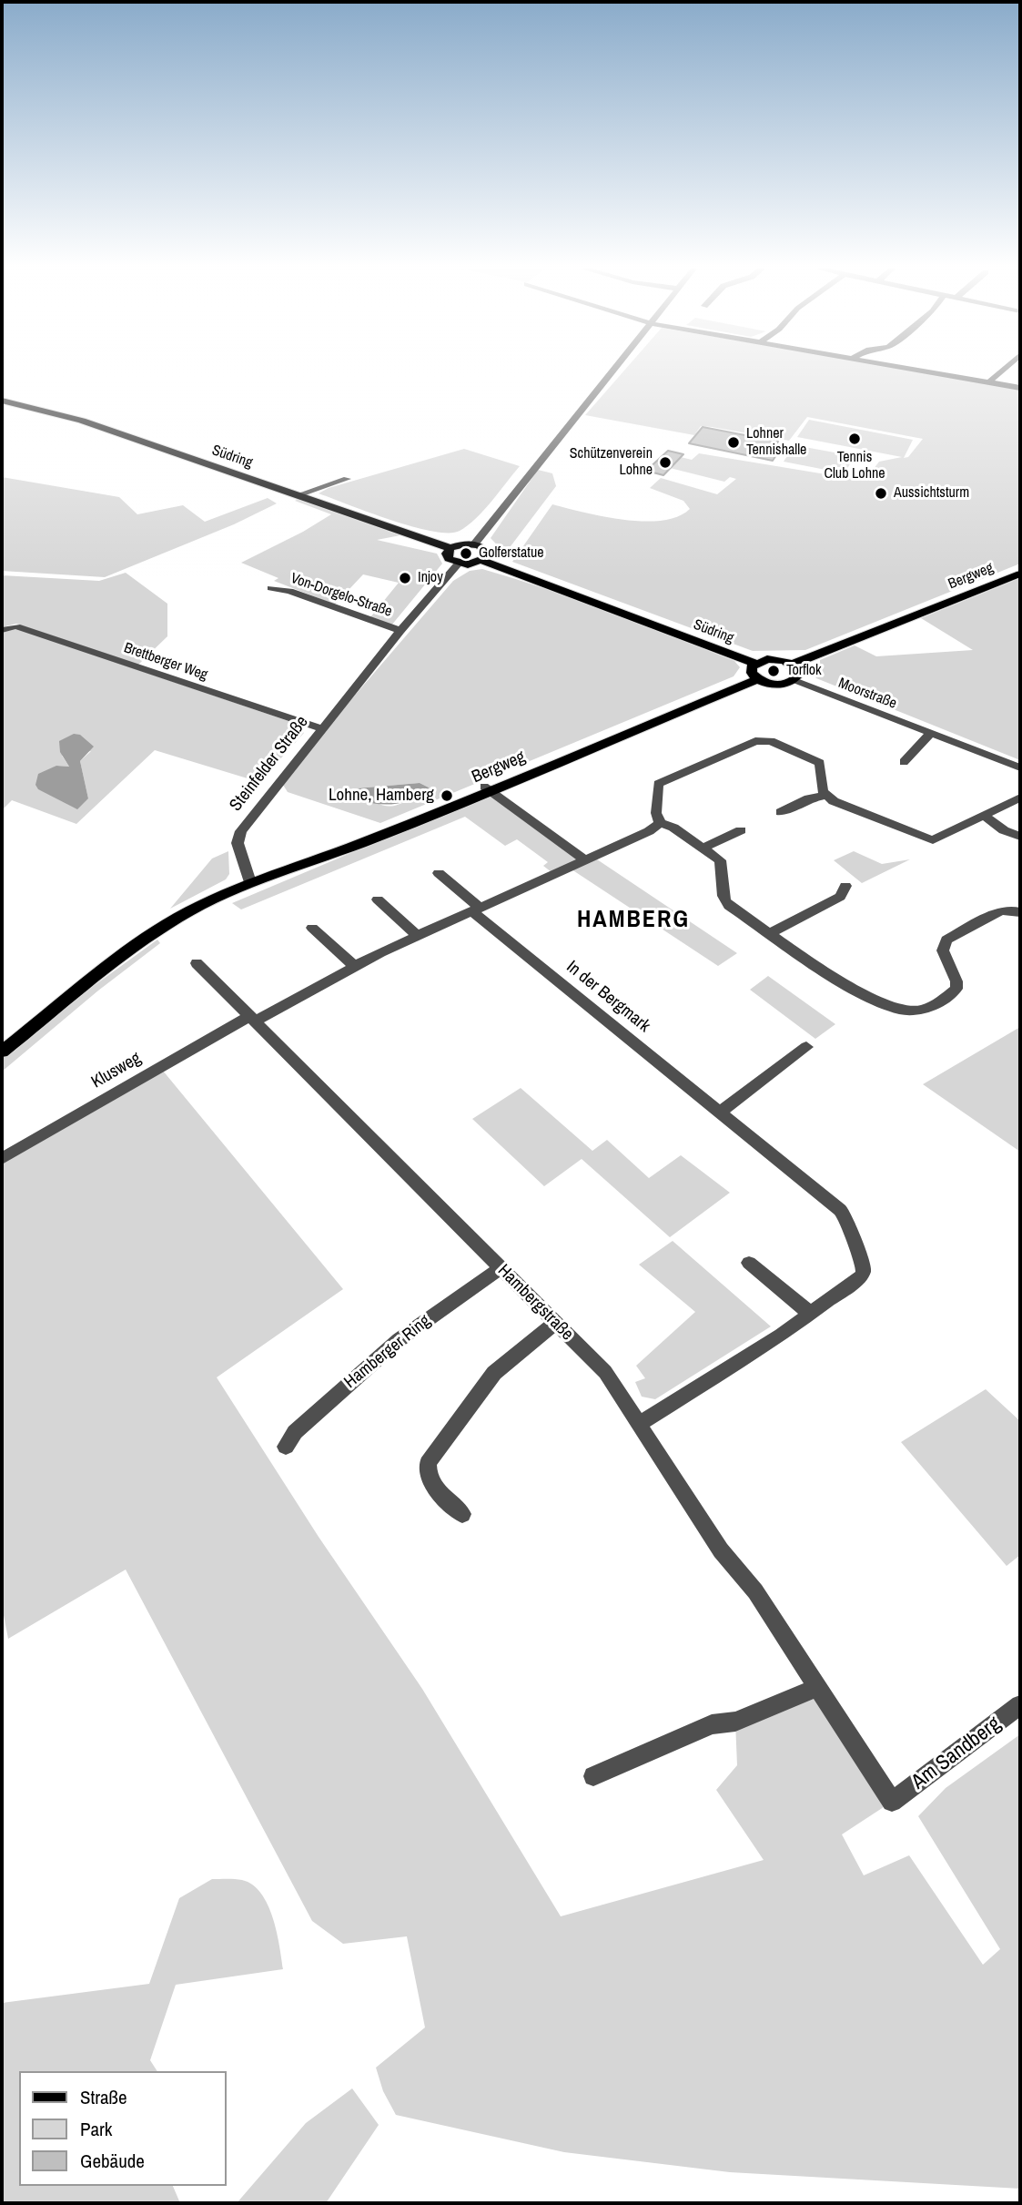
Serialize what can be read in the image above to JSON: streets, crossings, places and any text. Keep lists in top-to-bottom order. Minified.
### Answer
{"streets":{"main road":["Südring","Bergweg"],"street":["Von-Dorgelo-Straße","Brettberger Weg","Moorstraße","Steinfelder Straße","In der Bergmark","Klusweg","Hambergstraße","Hamberger Ring","Am Sandberg"]},"crossings":[["Südring","Bergweg"],["Bergweg","Moorstraße"],["Bergweg","Steinfelder Straße"],["Von-Dorgelo-Straße","Steinfelder Straße"],["Brettberger Weg","Steinfelder Straße"],["In der Bergmark","Hambergstraße"],["Klusweg","Hambergstraße"],["Hambergstraße","Hamberger Ring"],["Hambergstraße","Am Sandberg"]],"districts":["HAMBERG"],"places":["Tennis Club Lohne","Lohner Tennishalle","Schützenverein Lohne","Aussichtsturm","Golferstatue","Injoy","Torflok","Lohne, Hamberg"],"legend":["Straße","Park","Gebäude"]}
